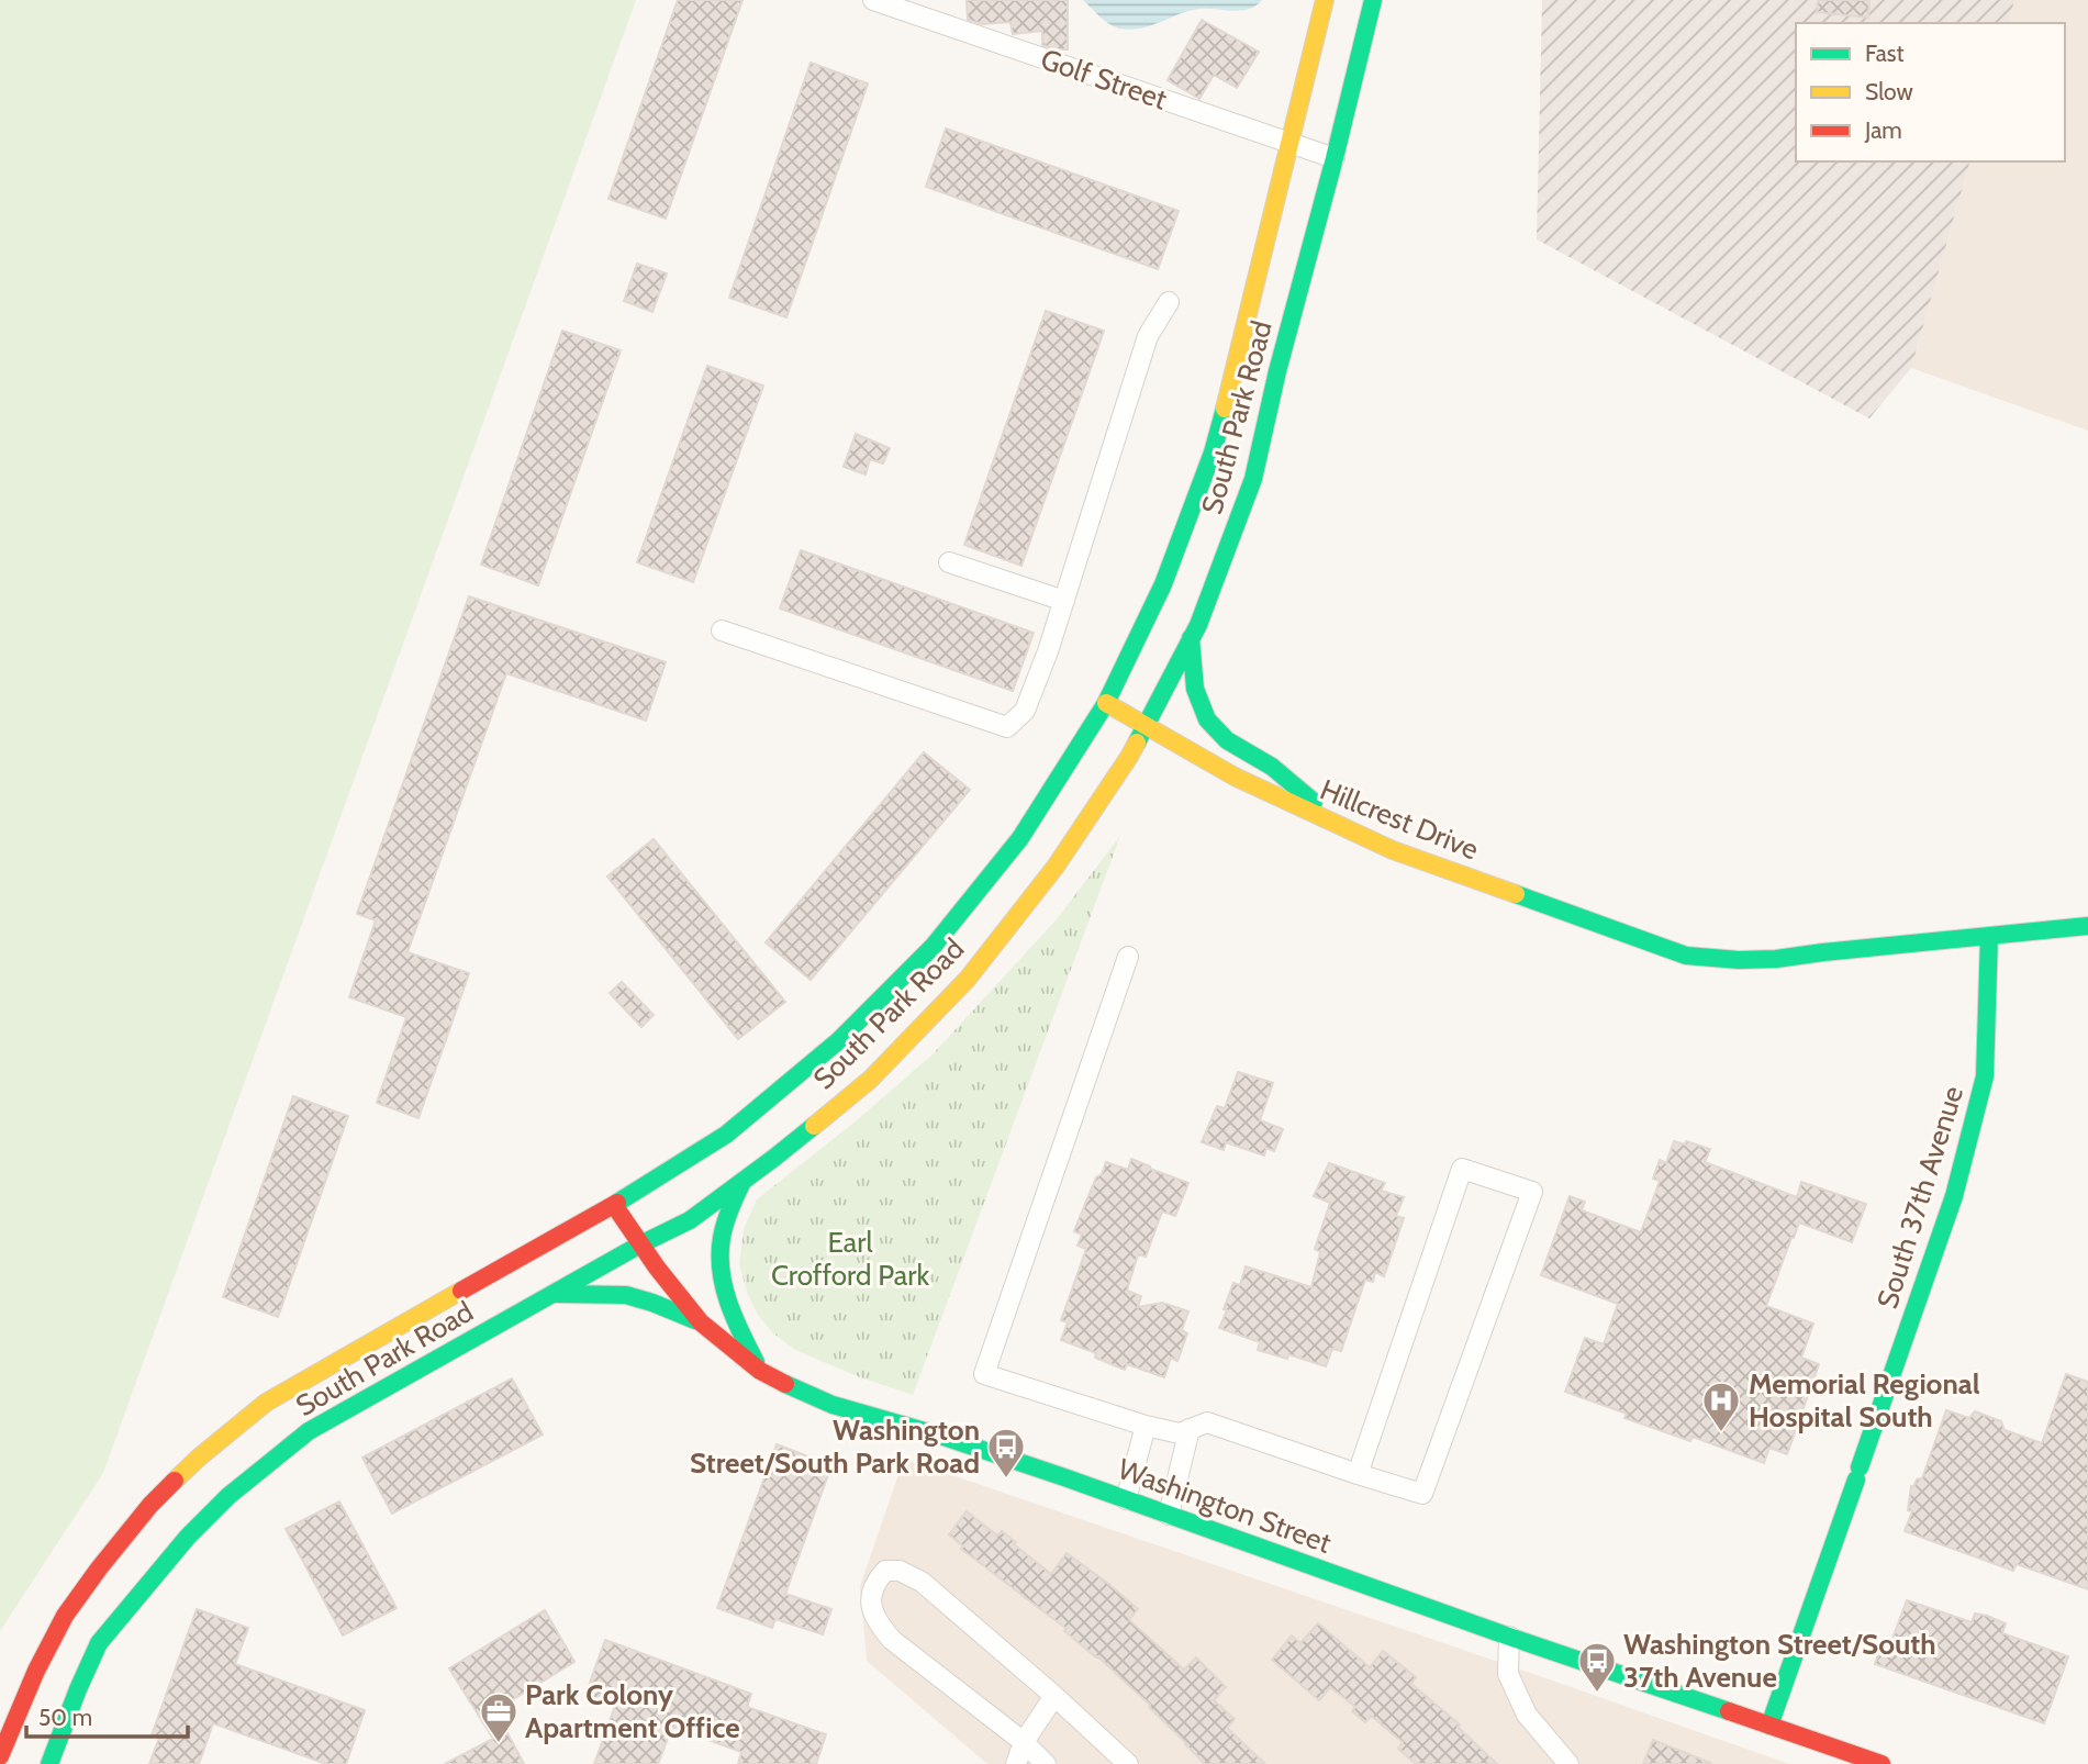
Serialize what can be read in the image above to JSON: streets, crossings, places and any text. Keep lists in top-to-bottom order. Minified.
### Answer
{"streets":{"street":["Golf Street","South Park Road","Hillcrest Drive","South 37th Avenue","Washington Street"]},"crossings":[["Golf Street","South Park Road"],["South Park Road","Hillcrest Drive"],["South Park Road","Washington Street"],["Hillcrest Drive","South 37th Avenue"],["South 37th Avenue","Washington Street"]],"parks":["Earl Crofford Park"],"places":{"hospital":["Memorial Regional Hospital South"],"bus stop":["Washington Street/South Park Road","Washington Street/South 37th Avenue"],"office":["Park Colony Apartment Office"]},"legend":["Fast","Slow","Jam"],"scale_bar":"50 m"}
